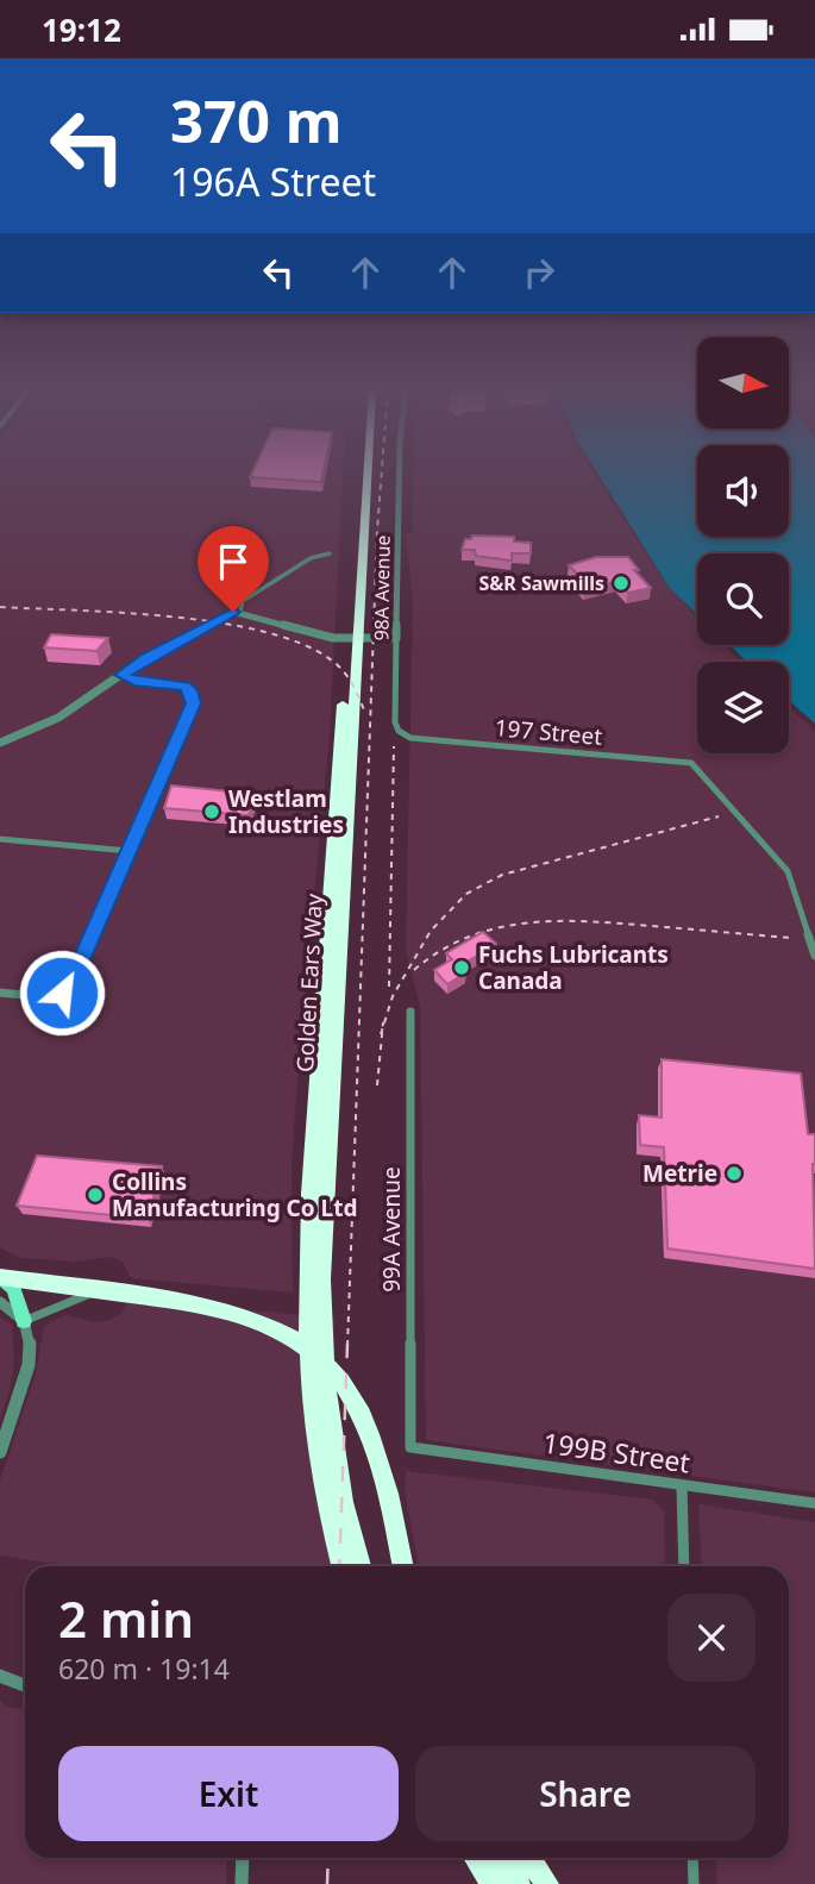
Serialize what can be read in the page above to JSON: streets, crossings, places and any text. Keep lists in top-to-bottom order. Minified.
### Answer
{"streets":{"highway":["Golden Ears Way"],"street":["98A Avenue","197 Street","99A Avenue","199B Street"]},"crossings":[["98A Avenue","197 Street"],["99A Avenue","199B Street"]],"places":["S&R Sawmills","Westlam Industries","Fuchs Lubricants Canada","Metrie","Collins Manufacturing Co Ltd"],"north":"right","page":{"status":"19:12","turn":["370 m","196A Street"],"heading":["2 min","620 m · 19:14"],"buttons":["Exit","Share"]}}
